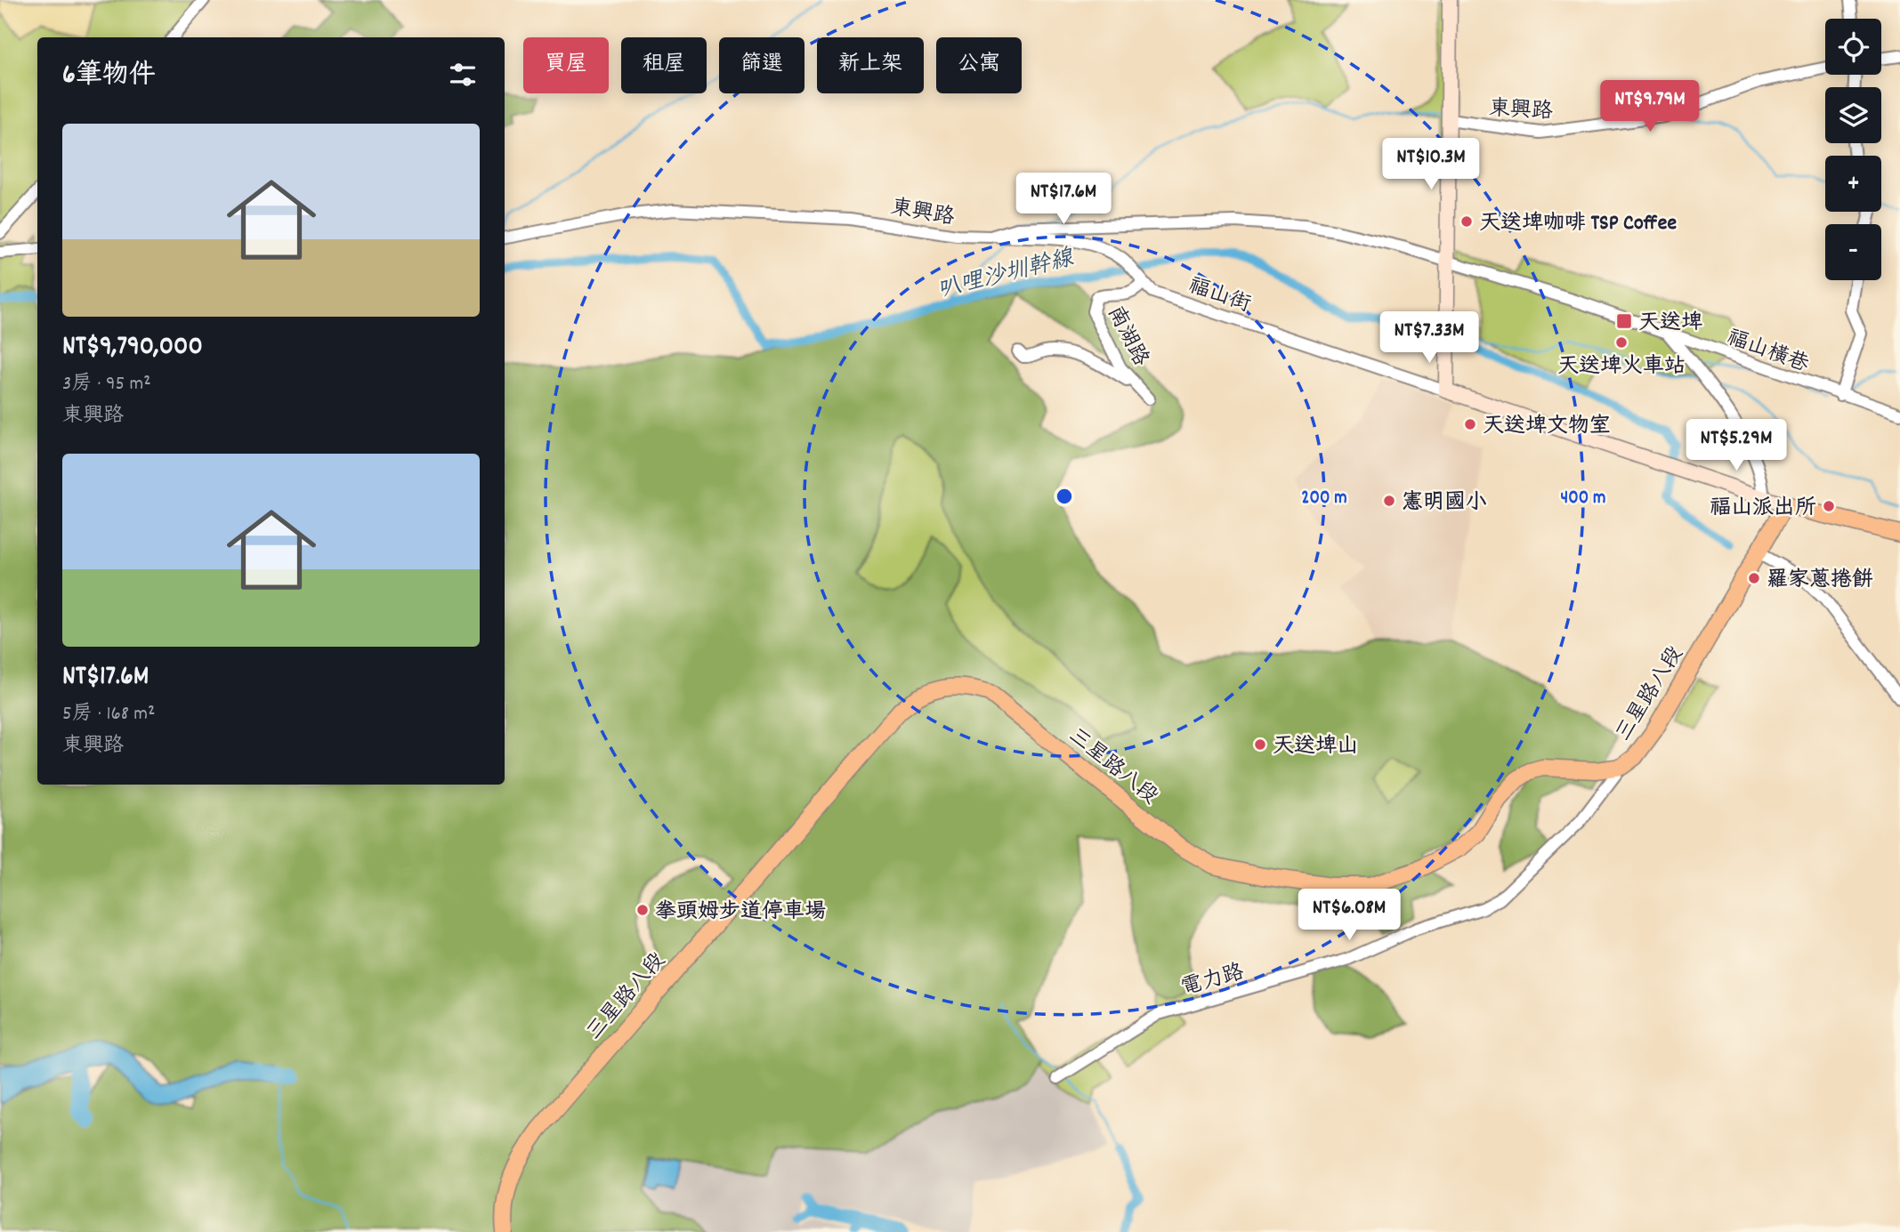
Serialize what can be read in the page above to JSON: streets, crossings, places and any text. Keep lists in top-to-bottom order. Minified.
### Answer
{"streets":{"main road":["三星路八段"],"street":["東興路","福山街","南湖路","福山橫巷","電力路"]},"crossings":[["東興路","福山街"],["東興路","福山橫巷"],["福山街","南湖路"],["福山街","三星路八段"],["三星路八段","電力路"]],"water":["叭哩沙圳幹線"],"places":{"other":["天送埤咖啡 TSP Coffee","天送埤火車站","天送埤文物室","憲明國小","福山派出所","羅家蔥捲餅","天送埤山","拳頭姆步道停車場"],"transit":["天送埤"]},"page":{"map_buttons":["+","−"],"chip":["買屋","租屋","篩選","新上架","公寓"],"heading":"6筆物件","price":["NT$9.79M","NT$10.3M","NT$17.6M","NT$7.33M","NT$5.29M","NT$6.08M"],"list":[{"name":"NT$9,790,000","note":"3房 · 95 m² · 東興路"},{"name":"NT$17.6M","note":"5房 · 168 m² · 東興路"}]},"rings":["200 m","400 m"]}
